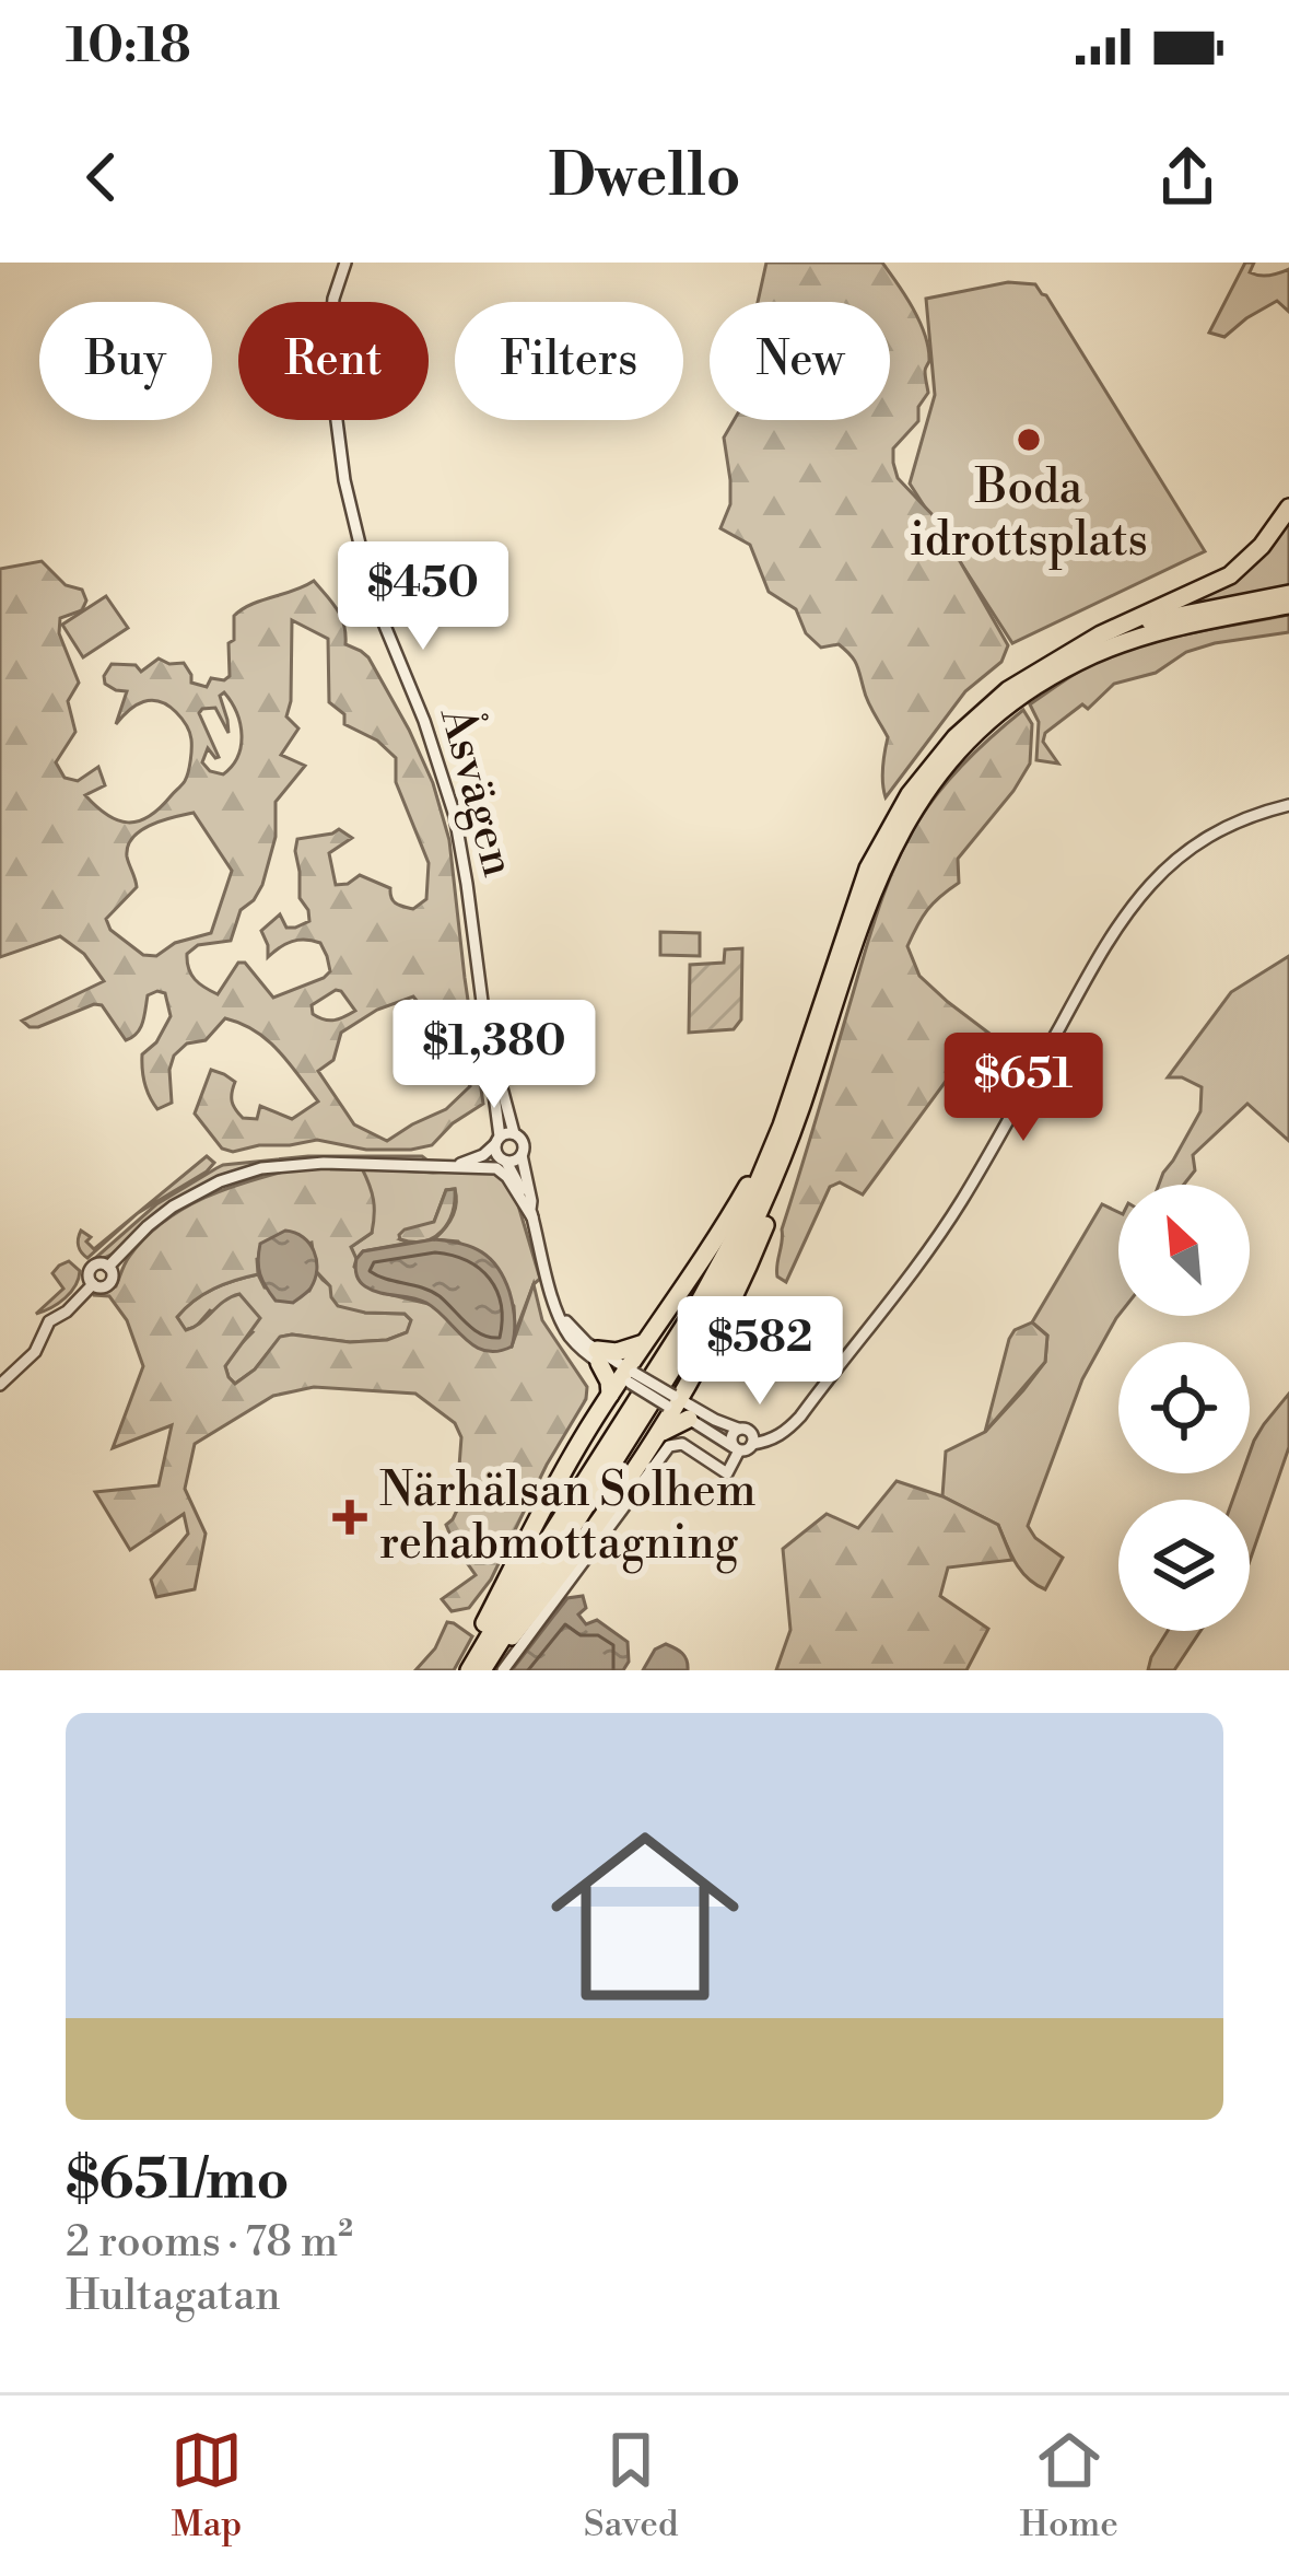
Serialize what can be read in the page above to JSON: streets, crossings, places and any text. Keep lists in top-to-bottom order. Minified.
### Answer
{"streets":{"street":["Åsvägen"]},"places":{"other":["Boda idrottsplats"],"health":["Närhälsan Solhem rehabmottagning"]},"north":"top left","page":{"status":"10:18","header":"Dwello","chip":["Buy","Rent","Filters","New"],"price":["$450","$1,380","$651","$582"],"list":[{"name":"$651/mo","note":"2 rooms · 78 m² · Hultagatan"}],"tabs":["Map","Saved","Home"]}}
